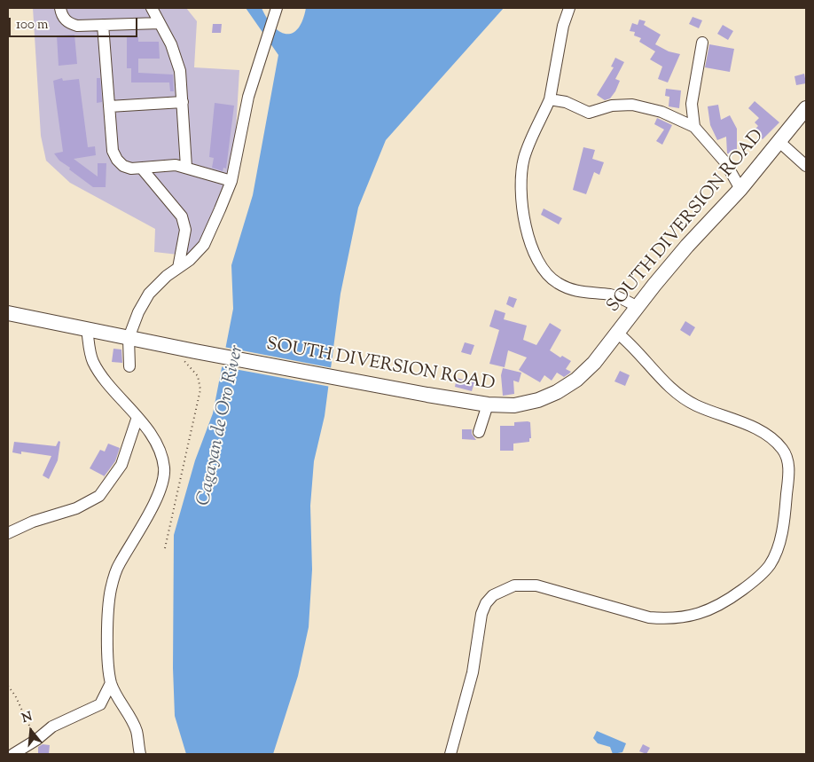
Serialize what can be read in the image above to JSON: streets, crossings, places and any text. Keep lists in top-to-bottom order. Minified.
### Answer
{"streets":{"main road":["SOUTH DIVERSION ROAD"]},"water":["Cagayan de Oro River"],"scale_bar":"100 m","north":"top"}
